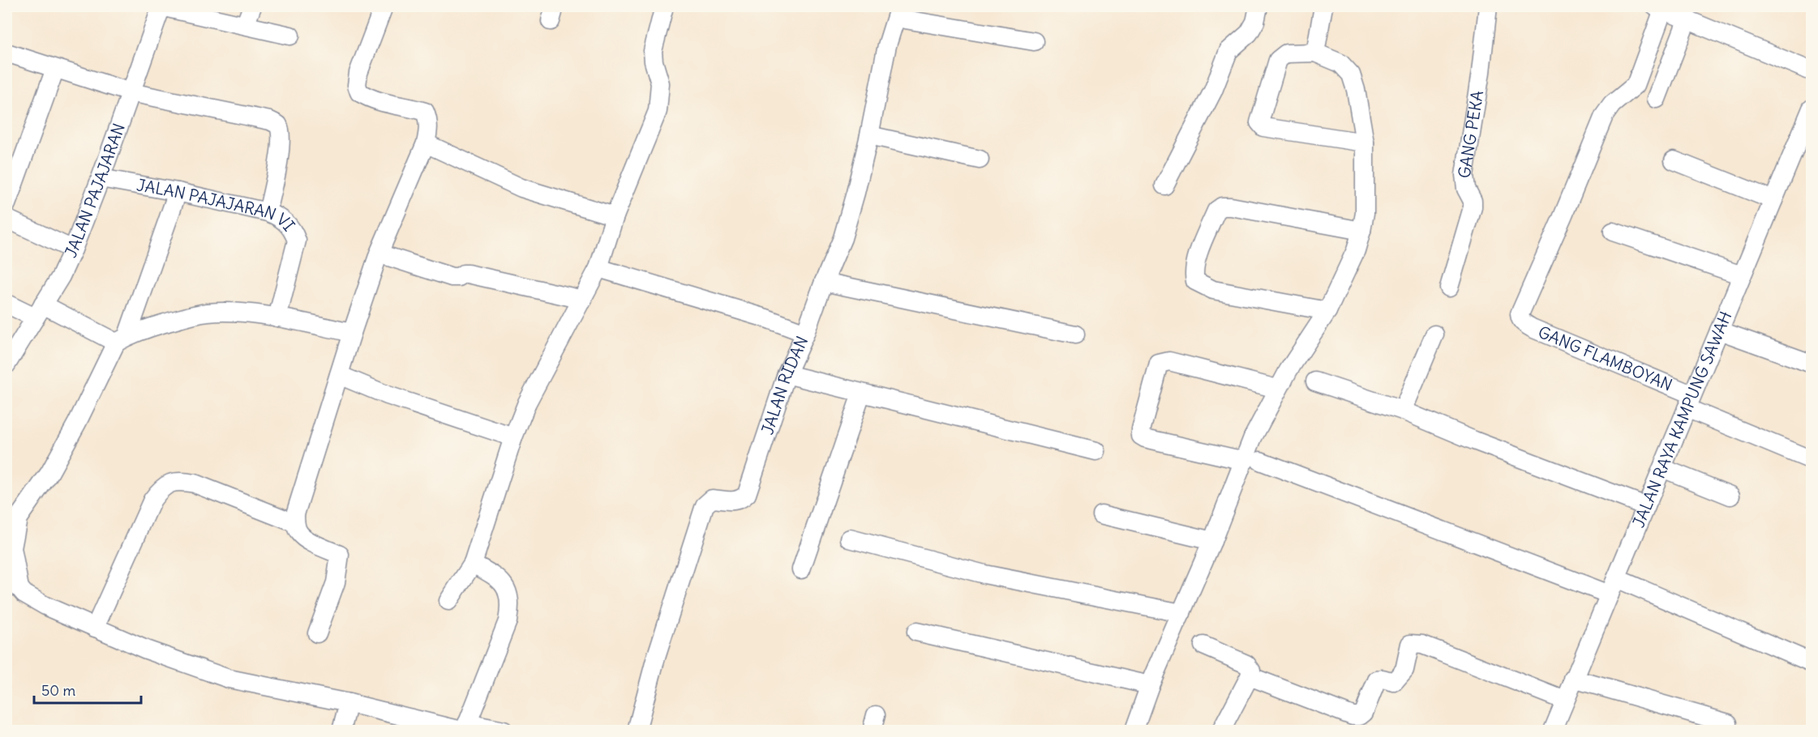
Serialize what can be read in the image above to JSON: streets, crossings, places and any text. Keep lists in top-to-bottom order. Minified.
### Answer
{"streets":{"street":["GANG PEKA","JALAN PAJAJARAN","JALAN PAJAJARAN VI","GANG FLAMBOYAN","JALAN RIDAN","JALAN RAYA KAMPUNG SAWAH"]},"crossings":[["JALAN PAJAJARAN","JALAN PAJAJARAN VI"],["GANG FLAMBOYAN","JALAN RAYA KAMPUNG SAWAH"]],"scale_bar":"50 m"}
